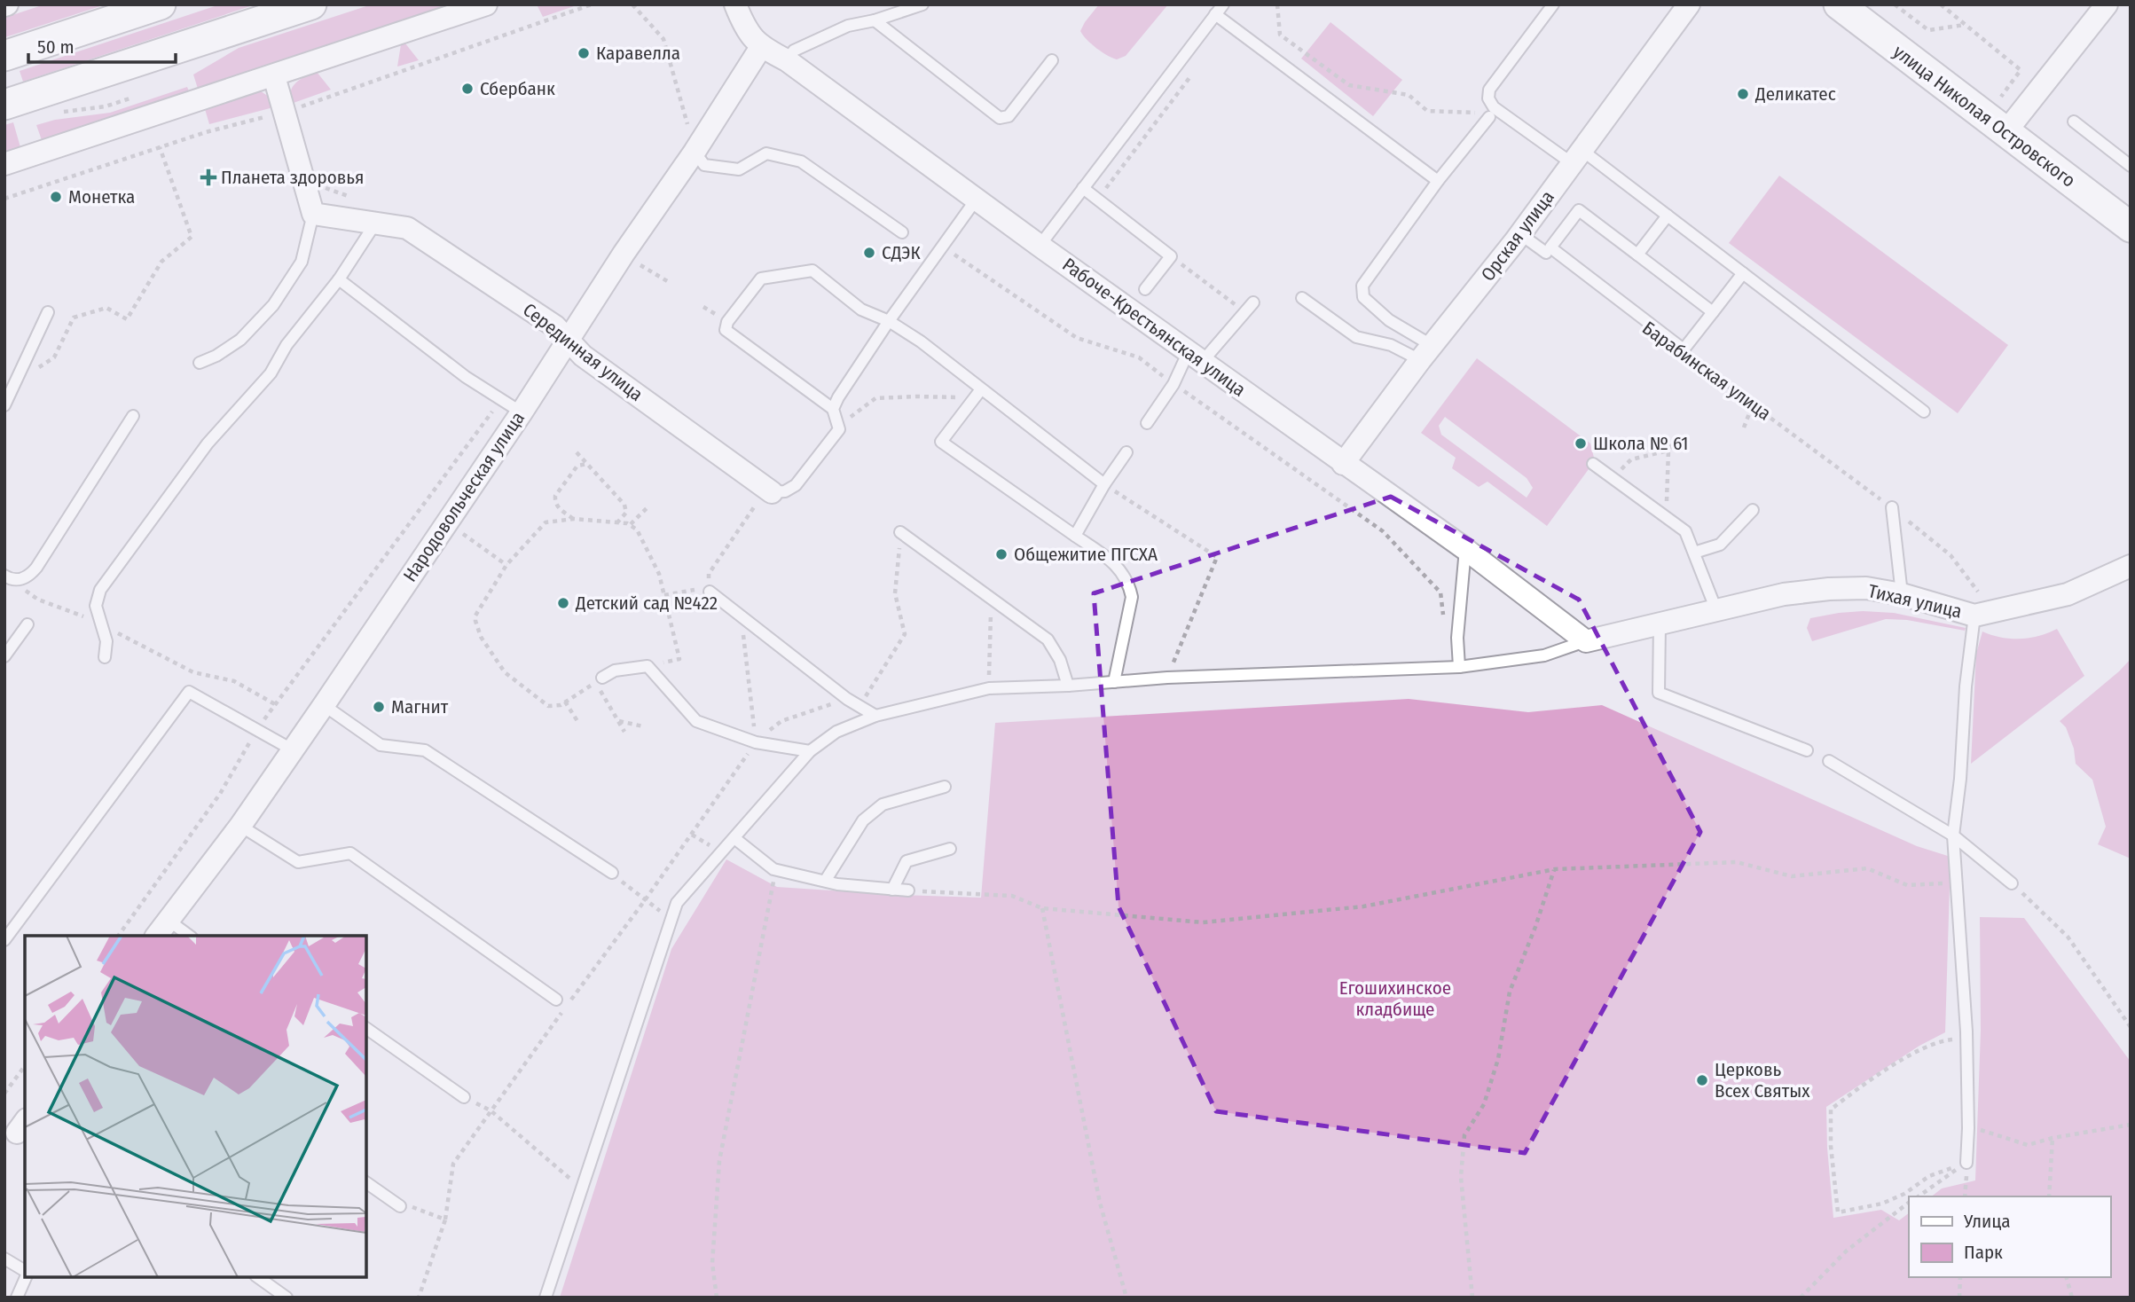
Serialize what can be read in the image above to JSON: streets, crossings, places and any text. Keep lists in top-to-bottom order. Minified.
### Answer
{"streets":{"main road":["улица Николая Островского"],"street":["Орская улица","Рабоче-Крестьянская улица","Серединная улица","Народовольческая улица","Тихая улица"],"path":["Барабинская улица"]},"crossings":[["Орская улица","Рабоче-Крестьянская улица"],["Рабоче-Крестьянская улица","Народовольческая улица"],["Рабоче-Крестьянская улица","Тихая улица"],["Серединная улица","Народовольческая улица"]],"parks":["Егошихинское кладбище"],"places":{"other":["Каравелла","Сбербанк","Деликатес","Монетка","СДЭК","Школа № 61","Общежитие ПГСХА","Детский сад №422","Магнит","Церковь Всех Святых"],"health":["Планета здоровья"]},"legend":["Улица","Парк"],"scale_bar":"50 m"}
